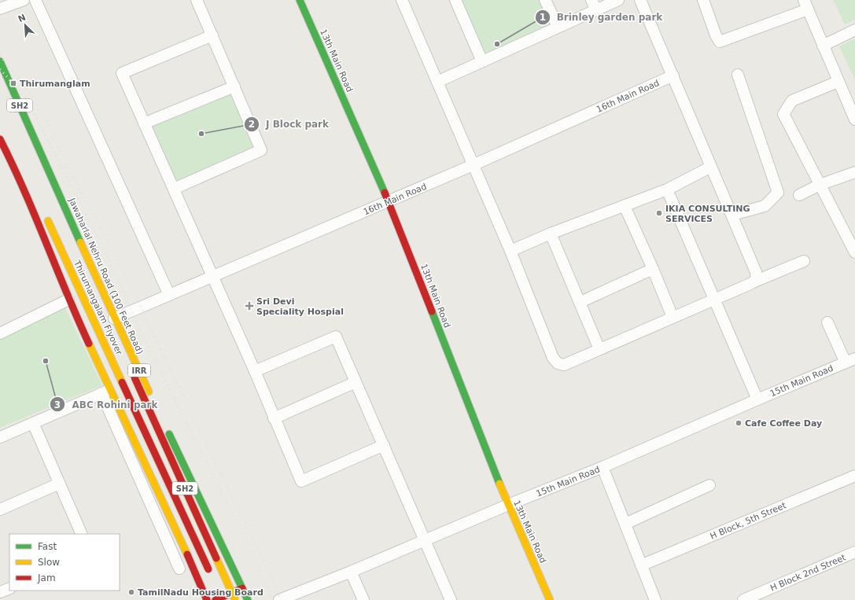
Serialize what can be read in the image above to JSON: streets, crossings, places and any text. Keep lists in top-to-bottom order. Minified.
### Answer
{"streets":{"main road":["13th Main Road","SH2","Jawaharlal Nehru Road (100 Feet Road)","Thirumangalam Flyover","IRR"],"street":["16th Main Road","15th Main Road","H Block, 5th Street","H Block 2nd Street"]},"crossings":[["13th Main Road","16th Main Road"],["13th Main Road","15th Main Road"],["16th Main Road","Jawaharlal Nehru Road (100 Feet Road)"],["SH2","Jawaharlal Nehru Road (100 Feet Road)"]],"places":{"other":["Brinley garden park","J Block park","IKIA CONSULTING SERVICES","ABC Rohini park","Cafe Coffee Day","TamilNadu Housing Board"],"transit":["Thirumanglam"],"health":["Sri Devi Speciality Hospial"]},"legend":["Fast","Slow","Jam"],"north":"top left"}
